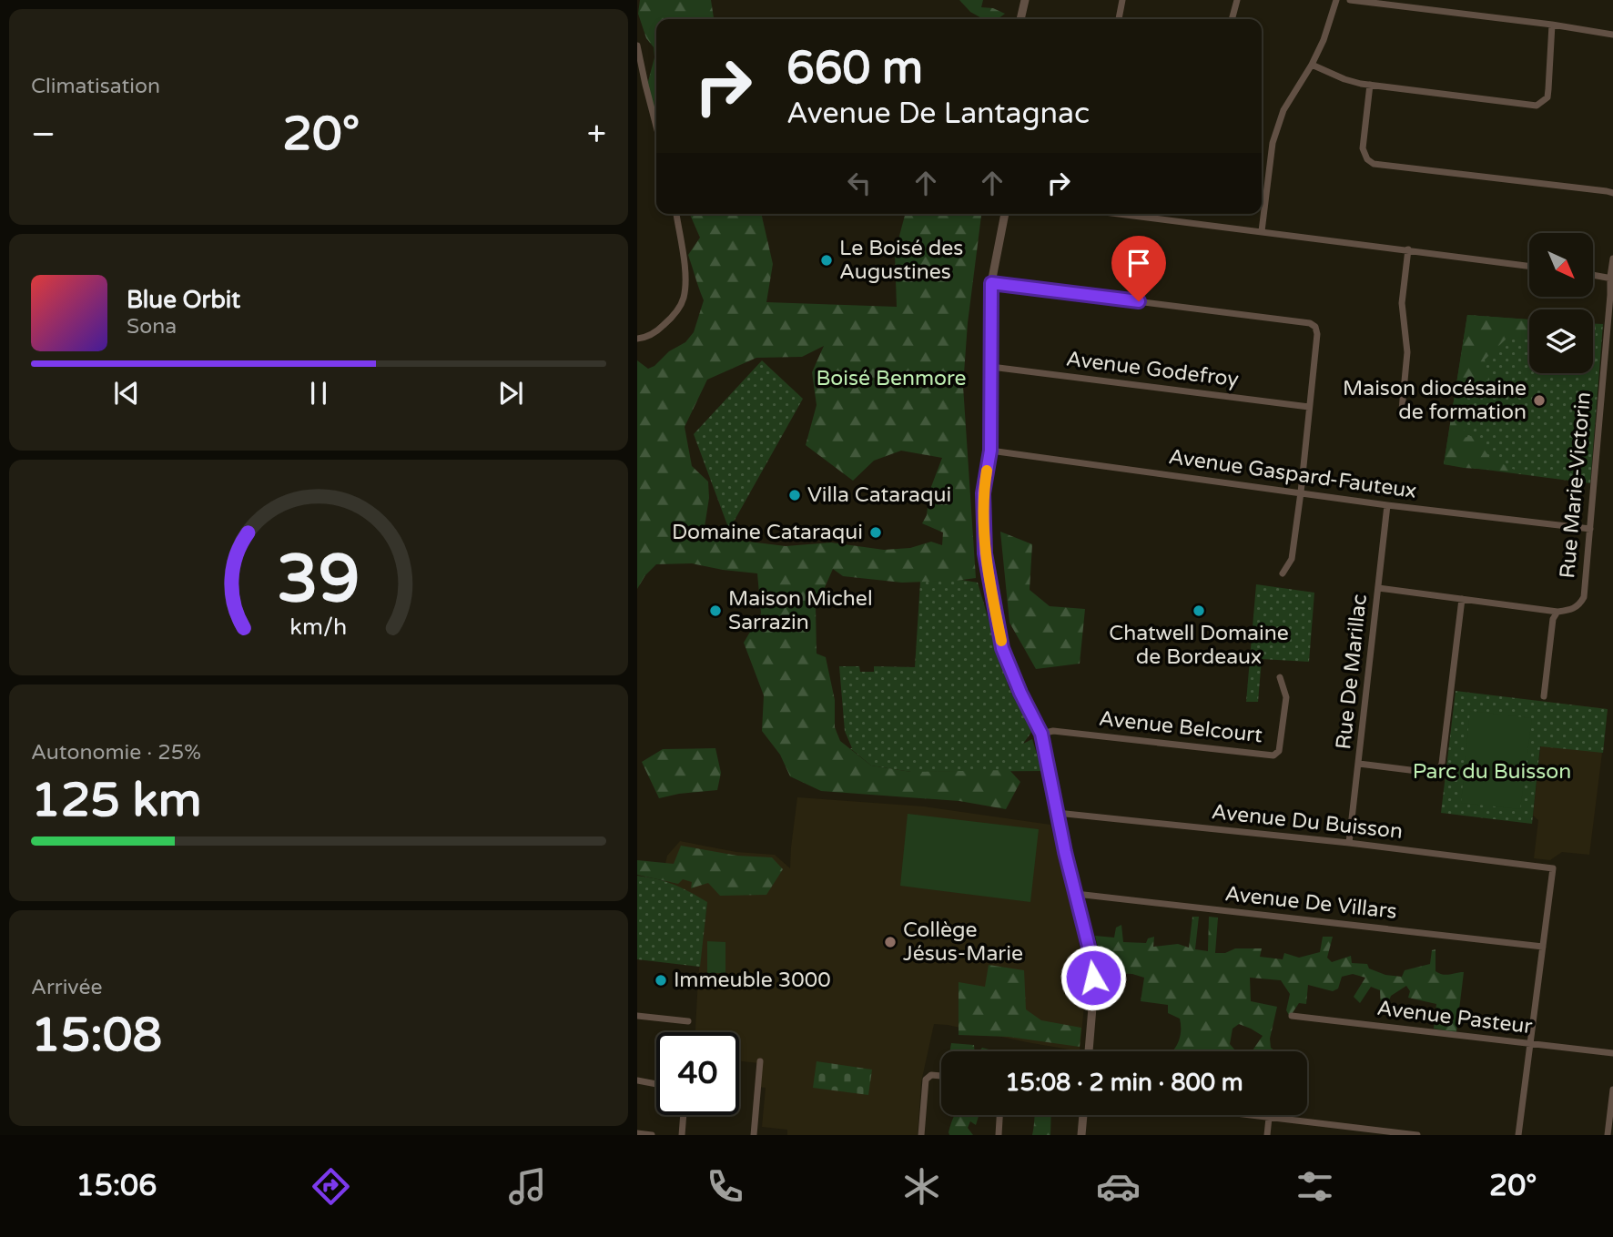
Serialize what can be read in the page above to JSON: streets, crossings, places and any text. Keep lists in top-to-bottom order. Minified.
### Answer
{"streets":{"street":["Avenue Godefroy","Avenue Gaspard-Fauteux","Rue Marie-Victorin","Rue De Marillac","Avenue Belcourt","Avenue Du Buisson","Avenue De Villars","Avenue Pasteur"]},"crossings":[["Avenue Gaspard-Fauteux","Rue Marie-Victorin"],["Avenue Gaspard-Fauteux","Rue De Marillac"],["Rue De Marillac","Avenue Du Buisson"],["Avenue Du Buisson","Avenue De Villars"]],"parks":["Boisé Benmore","Parc du Buisson"],"places":["Le Boisé des Augustines","Maison diocésaine de formation","Villa Cataraqui","Domaine Cataraqui","Maison Michel Sarrazin","Chatwell Domaine de Bordeaux","Collège Jésus-Marie","Immeuble 3000"],"north":"bottom right","page":{"tile":["Climatisation",["Autonomie · 25%","125 km"],["Arrivée","15:08"]],"turn":["660 m","Avenue De Lantagnac"],"heat":["−","20°","+"],"song":["Blue Orbit","Sona"],"limit":"40","trip":"15:08 · 2 min · 800 m","tabs":["15:06","20°"],"gauge":["39","km/h"]}}
